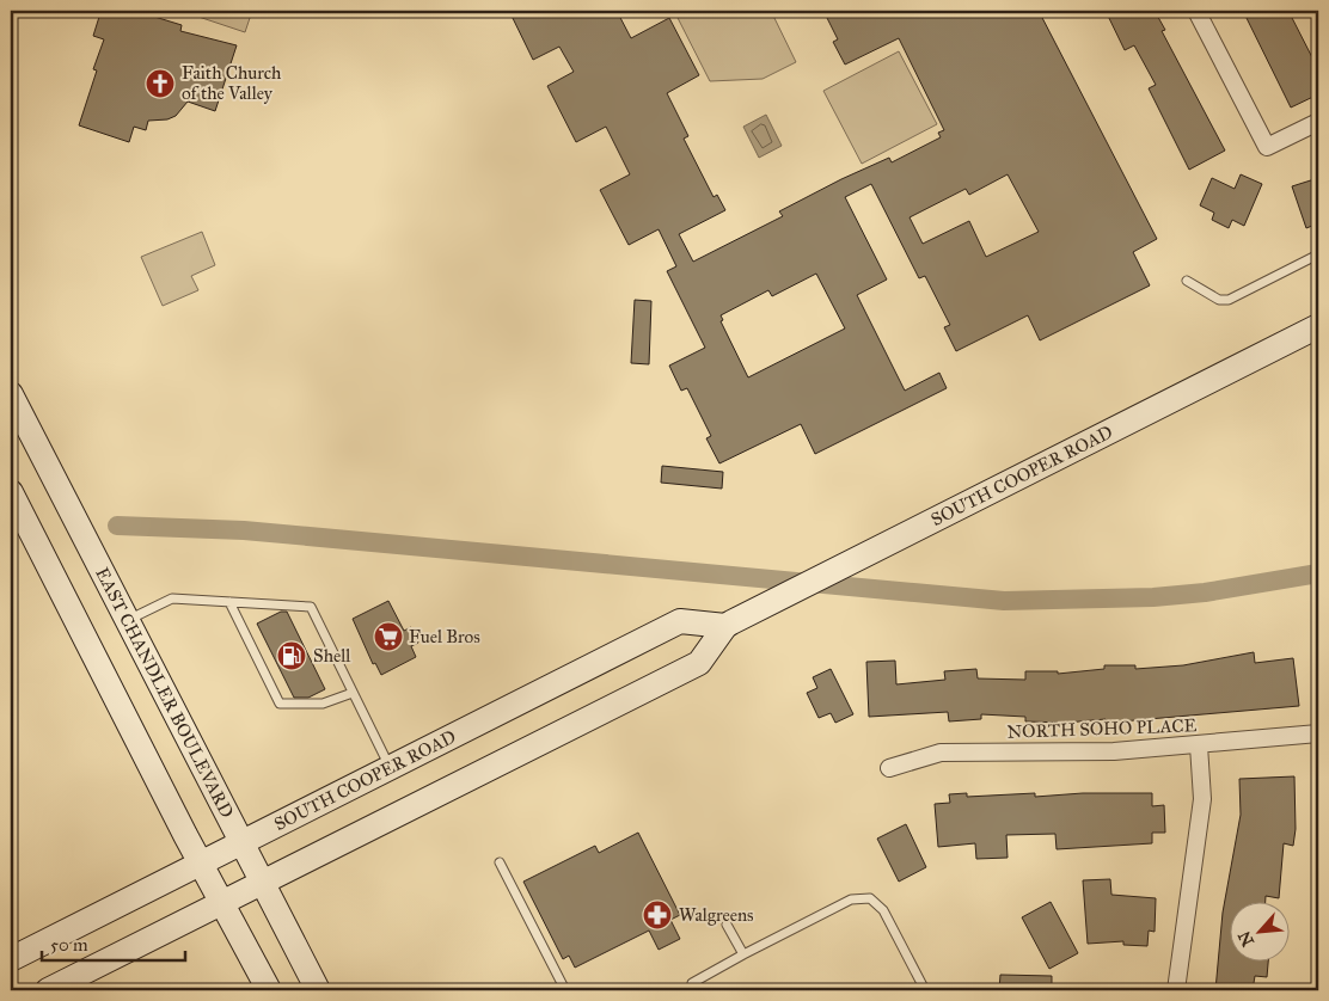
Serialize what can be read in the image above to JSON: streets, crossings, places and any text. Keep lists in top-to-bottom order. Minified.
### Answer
{"streets":{"main road":["SOUTH COOPER ROAD","EAST CHANDLER BOULEVARD"],"street":["NORTH SOHO PLACE"]},"crossings":[["SOUTH COOPER ROAD","EAST CHANDLER BOULEVARD"]],"places":{"church":["Faith Church of the Valley"],"supermarket":["Fuel Bros"],"fuel station":["Shell"],"pharmacy":["Walgreens"]},"scale_bar":"50 m","north":"bottom left"}
